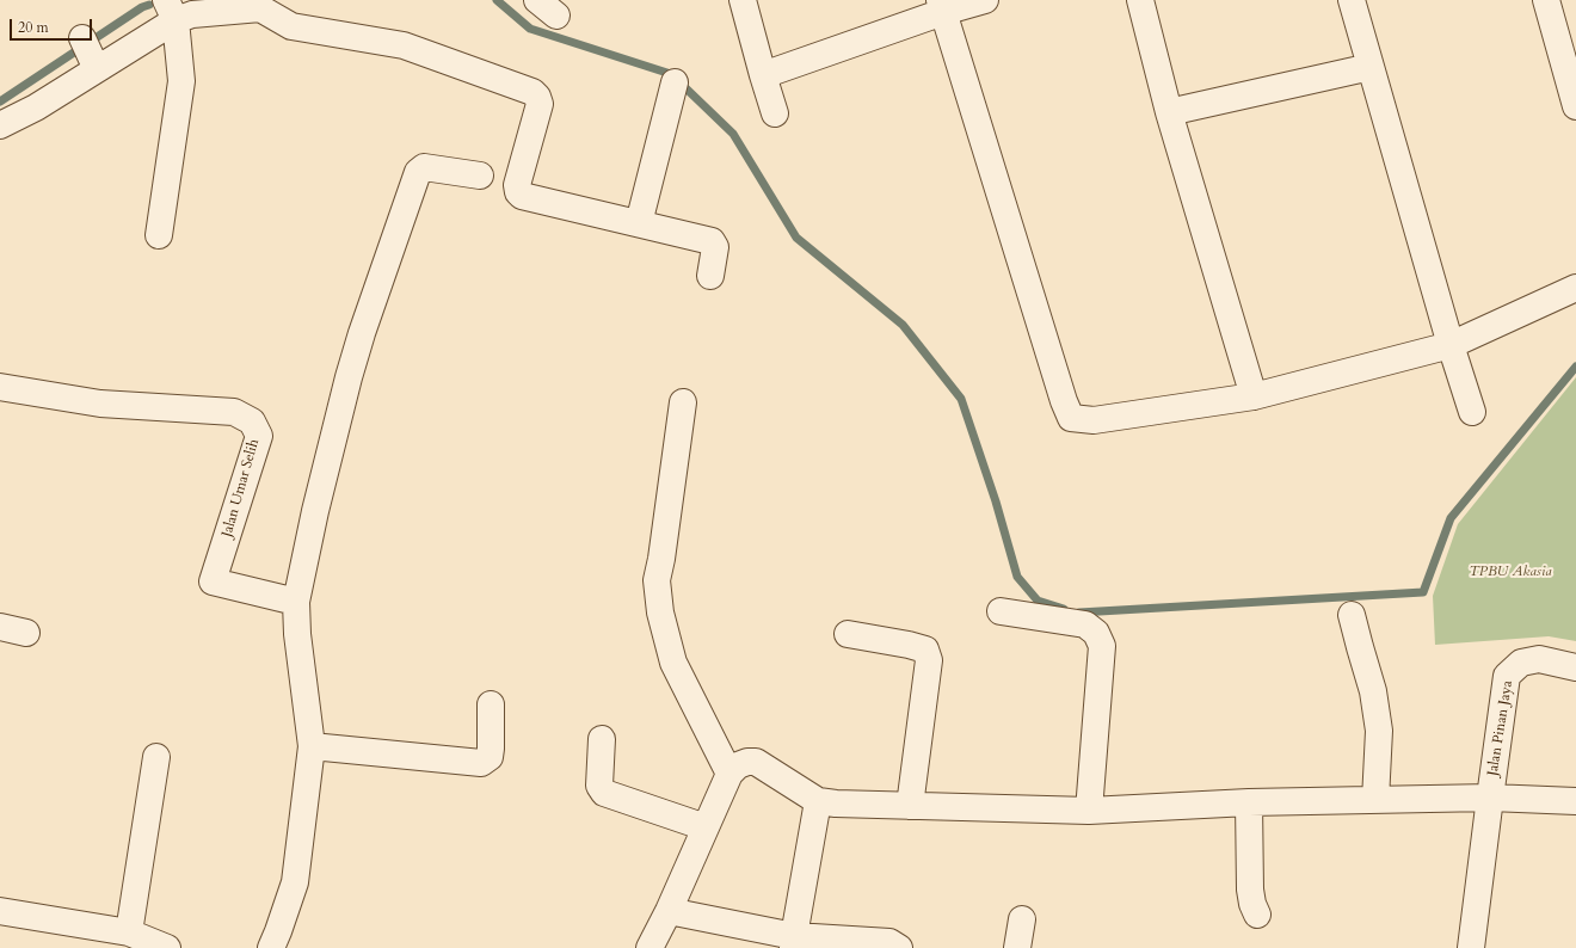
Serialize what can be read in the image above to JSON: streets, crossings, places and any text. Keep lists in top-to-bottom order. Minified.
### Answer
{"streets":{"street":["Jalan Umar Selih","Jalan Pinan Jaya"]},"parks":["TPBU Akasia"],"scale_bar":"20 m"}
